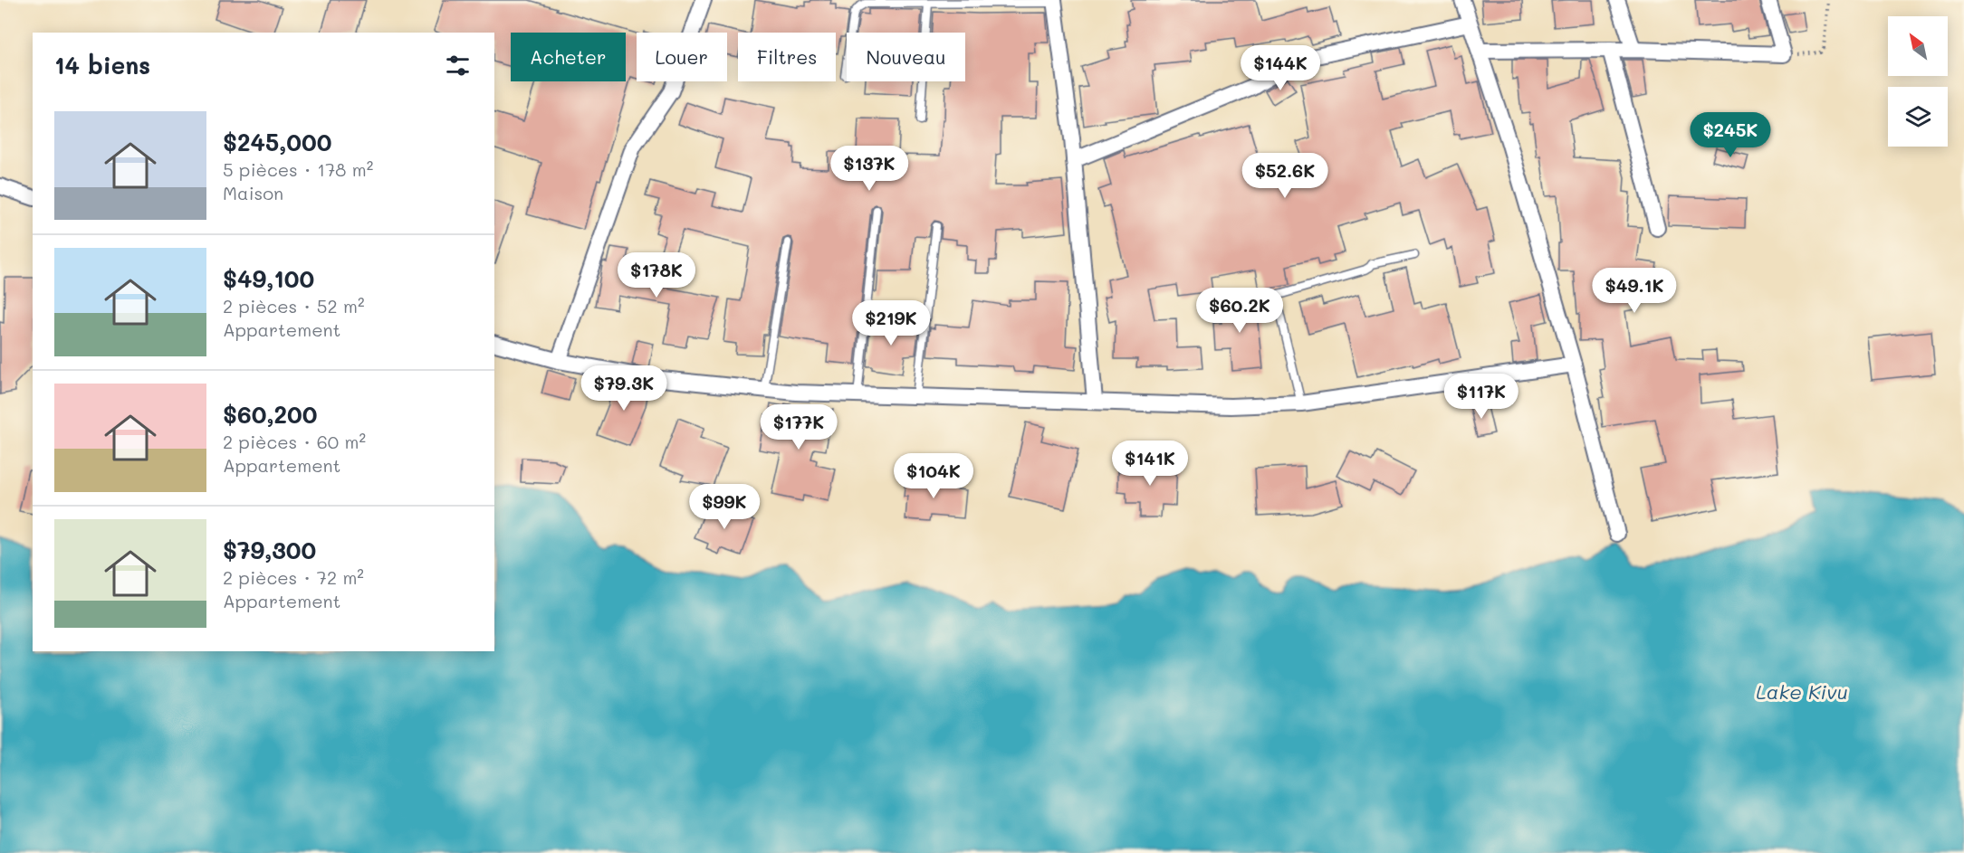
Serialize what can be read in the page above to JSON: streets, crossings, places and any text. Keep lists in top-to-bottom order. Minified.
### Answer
{"water":["Lake Kivu"],"north":"top left","page":{"chip":["Acheter","Louer","Filtres","Nouveau"],"heading":"14 biens","price":["$144K","$245K","$137K","$52.6K","$178K","$49.1K","$60.2K","$219K","$79.3K","$117K","$177K","$141K","$104K","$99K"],"list":[{"name":"$245,000","note":"5 pièces · 178 m² · Maison"},{"name":"$49,100","note":"2 pièces · 52 m² · Appartement"},{"name":"$60,200","note":"2 pièces · 60 m² · Appartement"},{"name":"$79,300","note":"2 pièces · 72 m² · Appartement"}]}}
